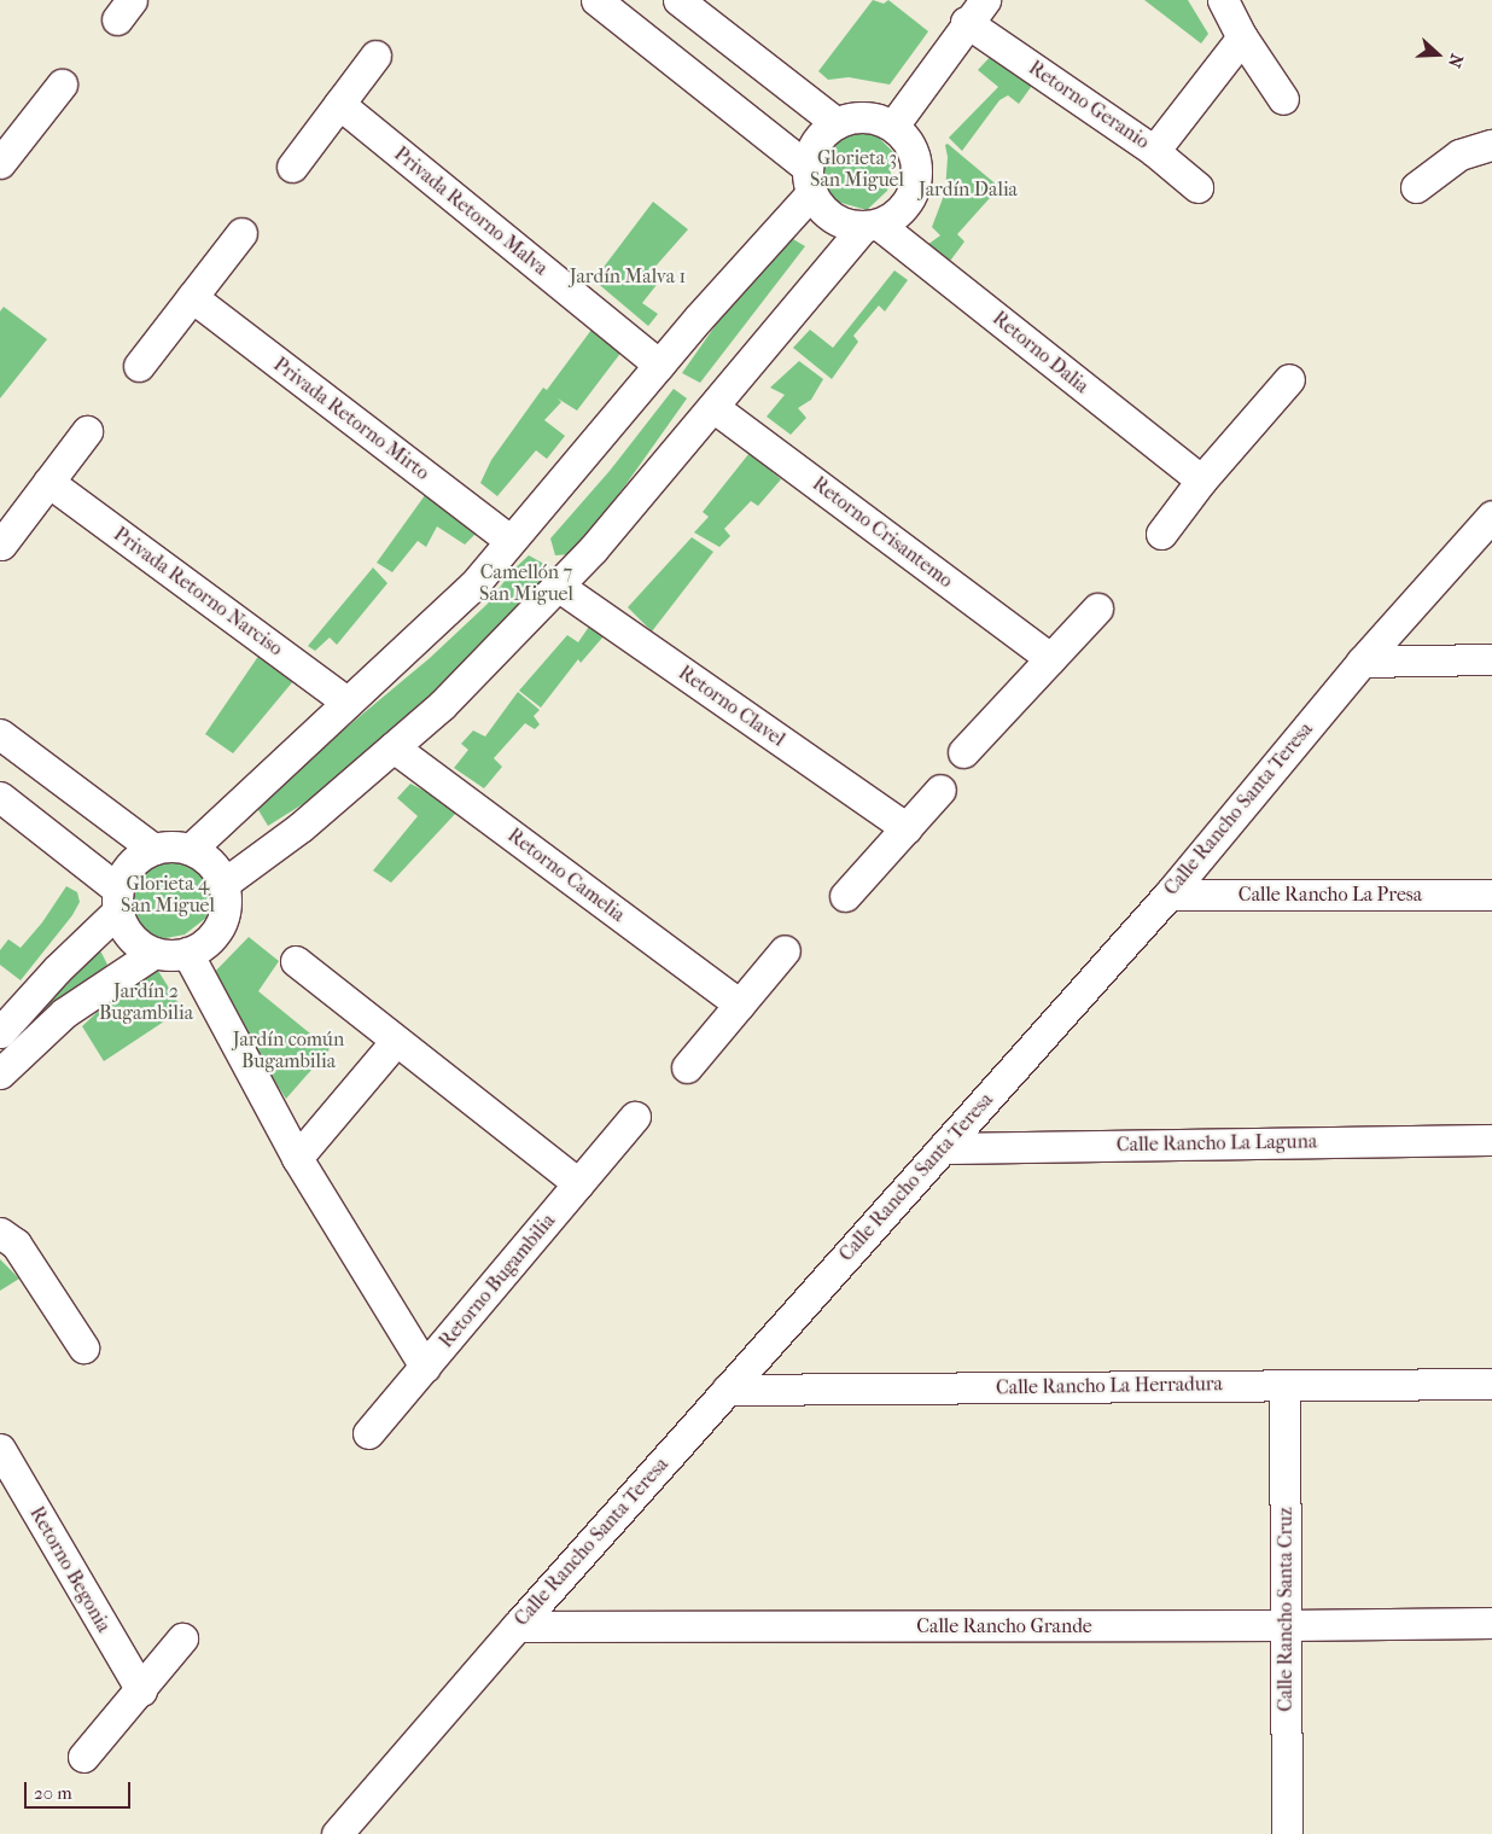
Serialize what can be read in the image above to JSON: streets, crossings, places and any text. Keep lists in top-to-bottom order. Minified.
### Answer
{"streets":{"street":["Retorno Geranio","Privada Retorno Malva","Retorno Dalia","Privada Retorno Mirto","Retorno Crisantemo","Privada Retorno Narciso","Retorno Clavel","Calle Rancho Santa Teresa","Retorno Camelia","Calle Rancho La Presa","Calle Rancho La Laguna","Retorno Bugambilia","Calle Rancho La Herradura","Retorno Begonia","Calle Rancho Santa Cruz","Calle Rancho Grande"]},"crossings":[["Calle Rancho Santa Teresa","Calle Rancho La Presa"],["Calle Rancho Santa Teresa","Calle Rancho La Laguna"],["Calle Rancho Santa Teresa","Calle Rancho La Herradura"],["Calle Rancho Santa Teresa","Calle Rancho Grande"],["Calle Rancho La Herradura","Calle Rancho Santa Cruz"],["Calle Rancho Santa Cruz","Calle Rancho Grande"]],"parks":["Glorieta 3 San Miguel","Jardín Dalia","Jardín Malva 1","Camellón 7 San Miguel","Glorieta 4 San Miguel","Jardín 2 Bugambilia","Jardín común Bugambilia"],"scale_bar":"20 m","north":"right"}
